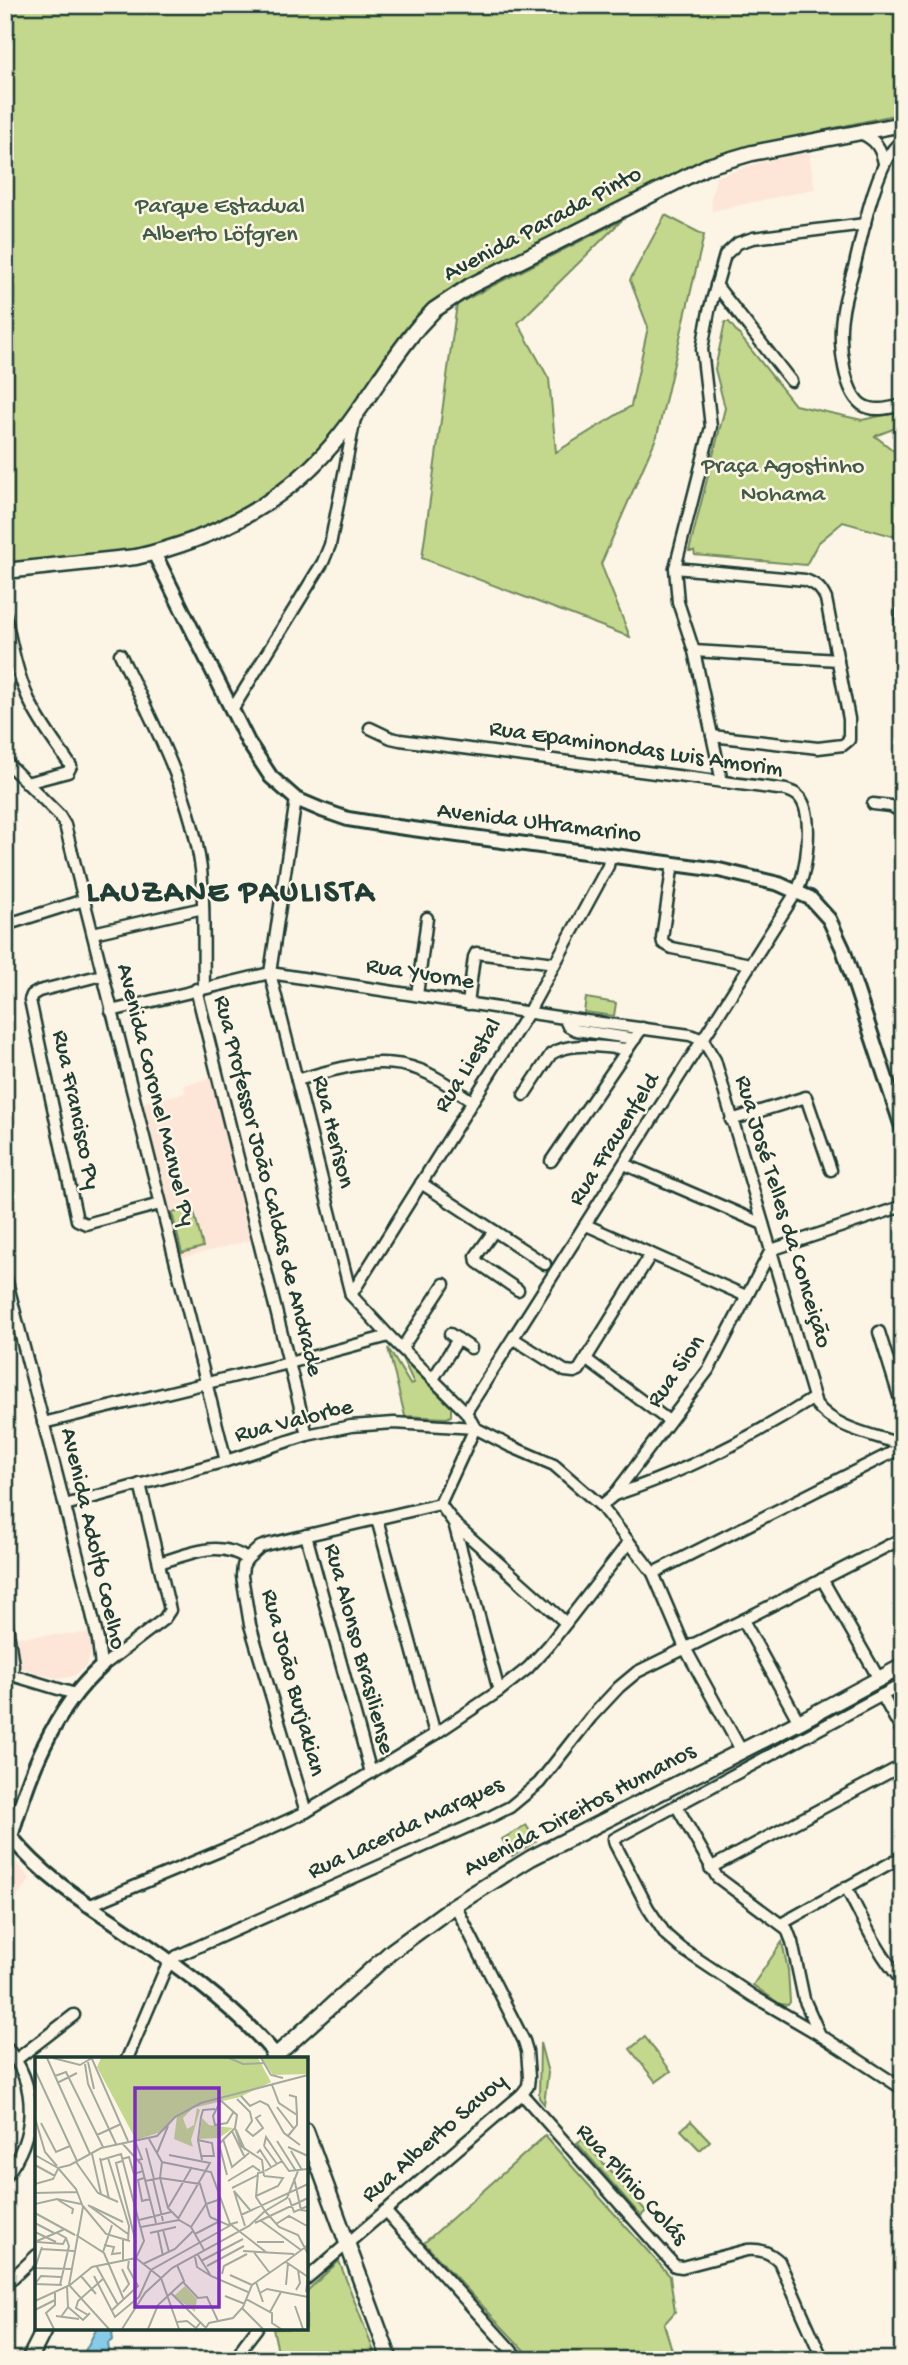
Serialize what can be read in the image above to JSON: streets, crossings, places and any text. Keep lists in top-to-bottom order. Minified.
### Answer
{"streets":{"main road":["Avenida Parada Pinto","Avenida Direitos Humanos"],"street":["Rua Epaminondas Luis Amorim","Avenida Ultramarino","Rua Yvorne","Rua Liestal","Avenida Coronel Manuel Py","Rua Francisco Py","Rua Herison","Rua Frauenfeld","Rua Professor João Caldas de Andrade","Rua José Telles da Conceição","Rua Sion","Rua Valorbe","Avenida Adolfo Coelho","Rua Alonso Brasiliense","Rua João Burjakian","Rua Lacerda Marques","Rua Alberto Savoy","Rua Plínio Colás"]},"crossings":[["Avenida Parada Pinto","Avenida Ultramarino"],["Rua Epaminondas Luis Amorim","Avenida Ultramarino"],["Rua Epaminondas Luis Amorim","Rua Frauenfeld"],["Avenida Ultramarino","Rua Liestal"],["Avenida Ultramarino","Rua Herison"],["Avenida Ultramarino","Rua Frauenfeld"],["Rua Yvorne","Rua Liestal"],["Rua Yvorne","Rua Herison"],["Rua Yvorne","Rua Frauenfeld"],["Rua Yvorne","Rua José Telles da Conceição"],["Rua Liestal","Rua Herison"],["Avenida Coronel Manuel Py","Rua Francisco Py"],["Avenida Coronel Manuel Py","Rua Valorbe"],["Rua Herison","Rua Frauenfeld"],["Rua Herison","Rua Valorbe"],["Rua Frauenfeld","Rua José Telles da Conceição"],["Rua Professor João Caldas de Andrade","Rua Valorbe"],["Rua José Telles da Conceição","Rua Sion"],["Rua Sion","Rua Valorbe"],["Rua Valorbe","Avenida Adolfo Coelho"],["Rua Valorbe","Avenida Direitos Humanos"],["Rua Valorbe","Rua Lacerda Marques"],["Rua Alonso Brasiliense","Rua João Burjakian"],["Avenida Direitos Humanos","Rua Alberto Savoy"],["Rua Alberto Savoy","Rua Plínio Colás"]],"districts":["LAUZANE PAULISTA"],"parks":["Parque Estadual Alberto Löfgren","Praça Agostinho Nohama"]}
